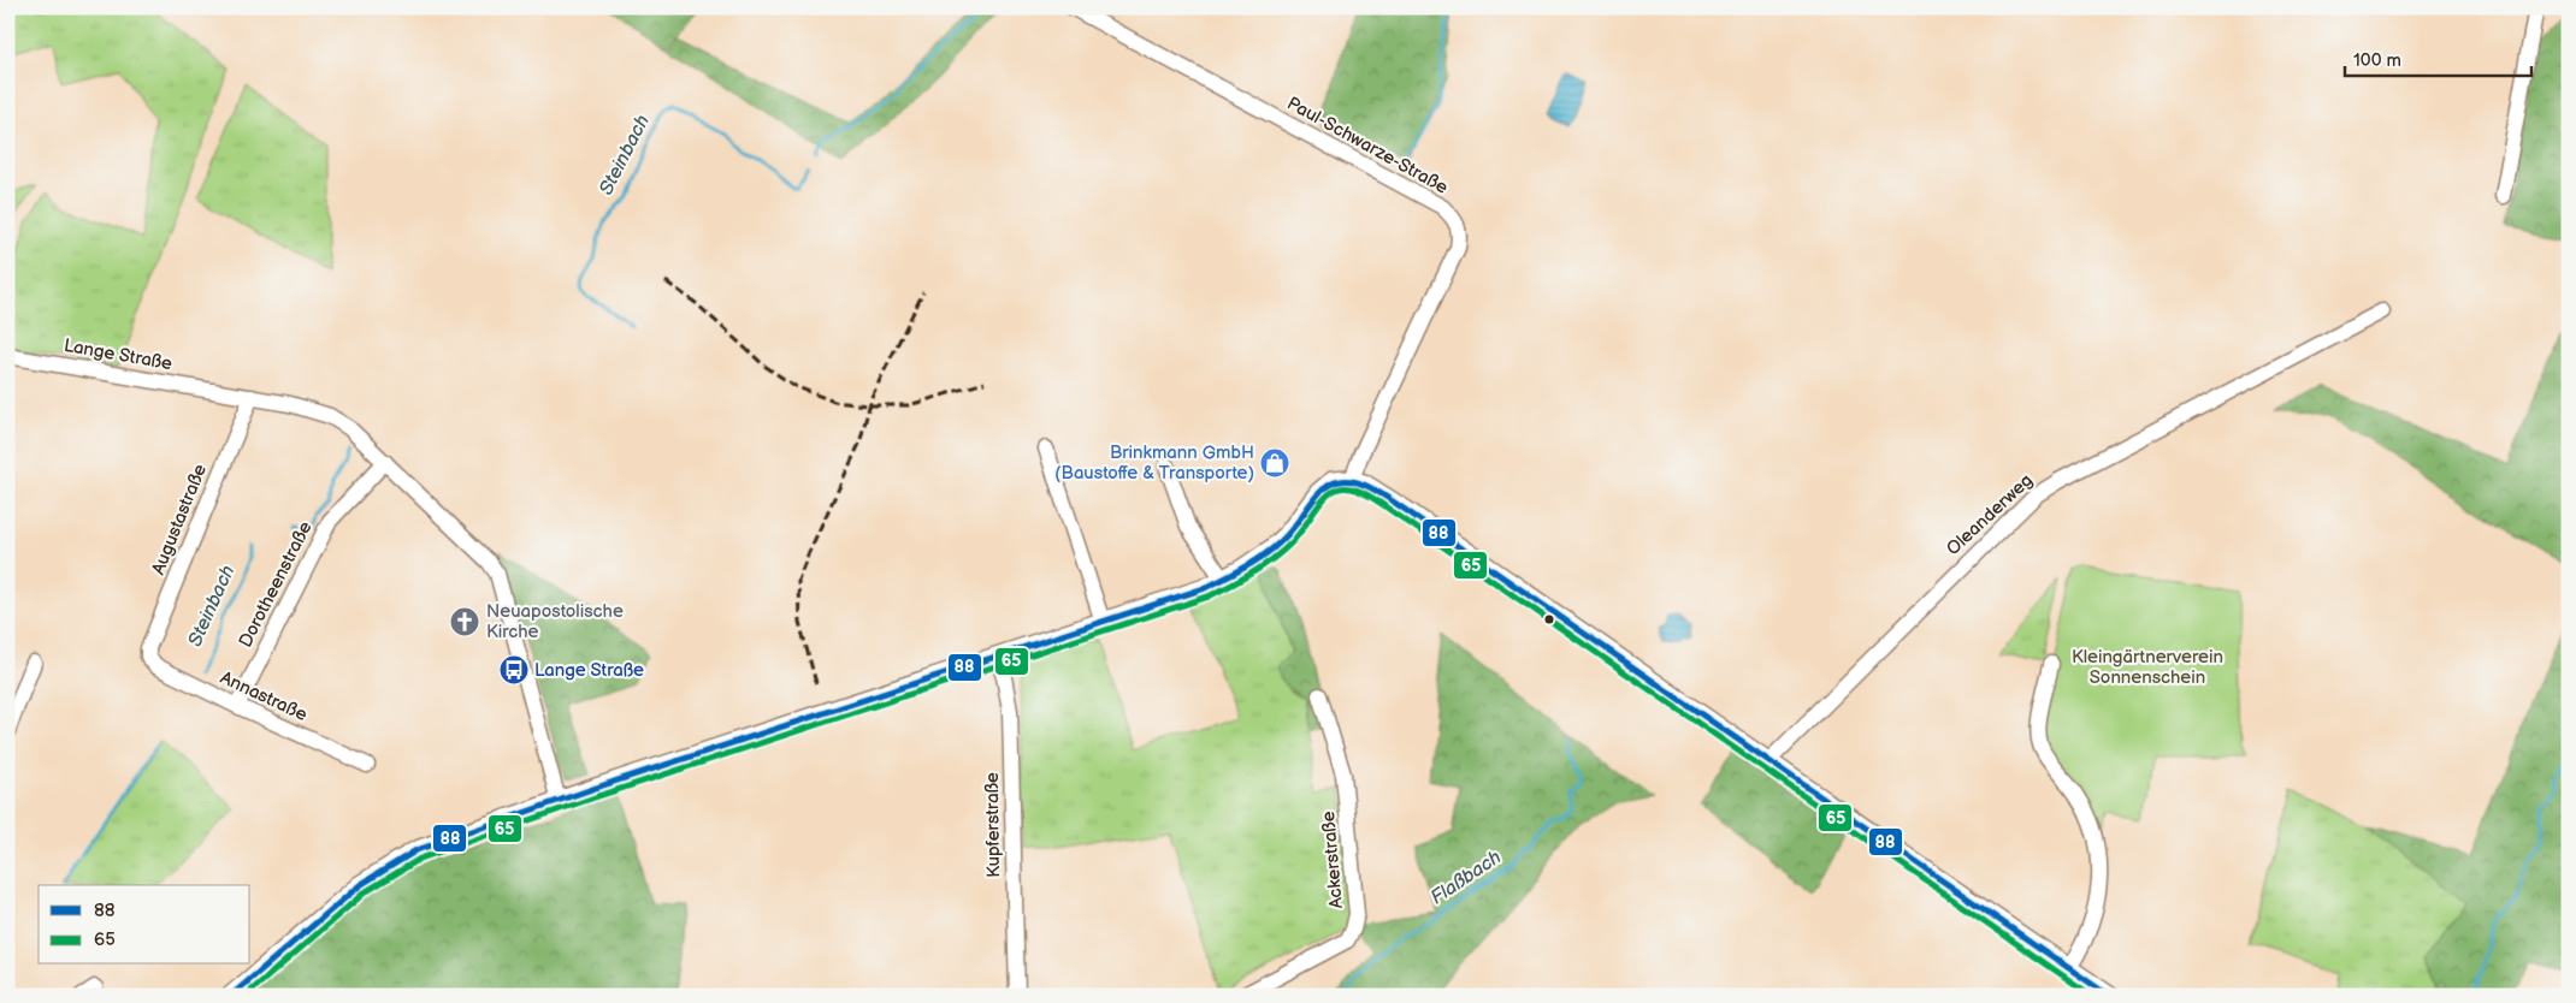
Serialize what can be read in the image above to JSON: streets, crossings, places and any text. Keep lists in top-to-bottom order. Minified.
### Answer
{"streets":{"street":["Paul-Schwarze-Straße","Lange Straße","Oleanderweg","Augustastraße","Dorotheenstraße","Annastraße","Kupferstraße","Ackerstraße"]},"crossings":[["Lange Straße","Augustastraße"],["Lange Straße","Dorotheenstraße"],["Augustastraße","Annastraße"],["Dorotheenstraße","Annastraße"]],"water":["Steinbach","Flaßbach"],"parks":["Kleingärtnerverein Sonnenschein"],"places":{"shop":["Brinkmann GmbH (Baustoffe & Transporte)"],"church":["Neuapostolische Kirche"],"bus stop":["Lange Straße"]},"lines":["transit line 88","transit line 65"],"legend":["88","65"],"scale_bar":"100 m"}
